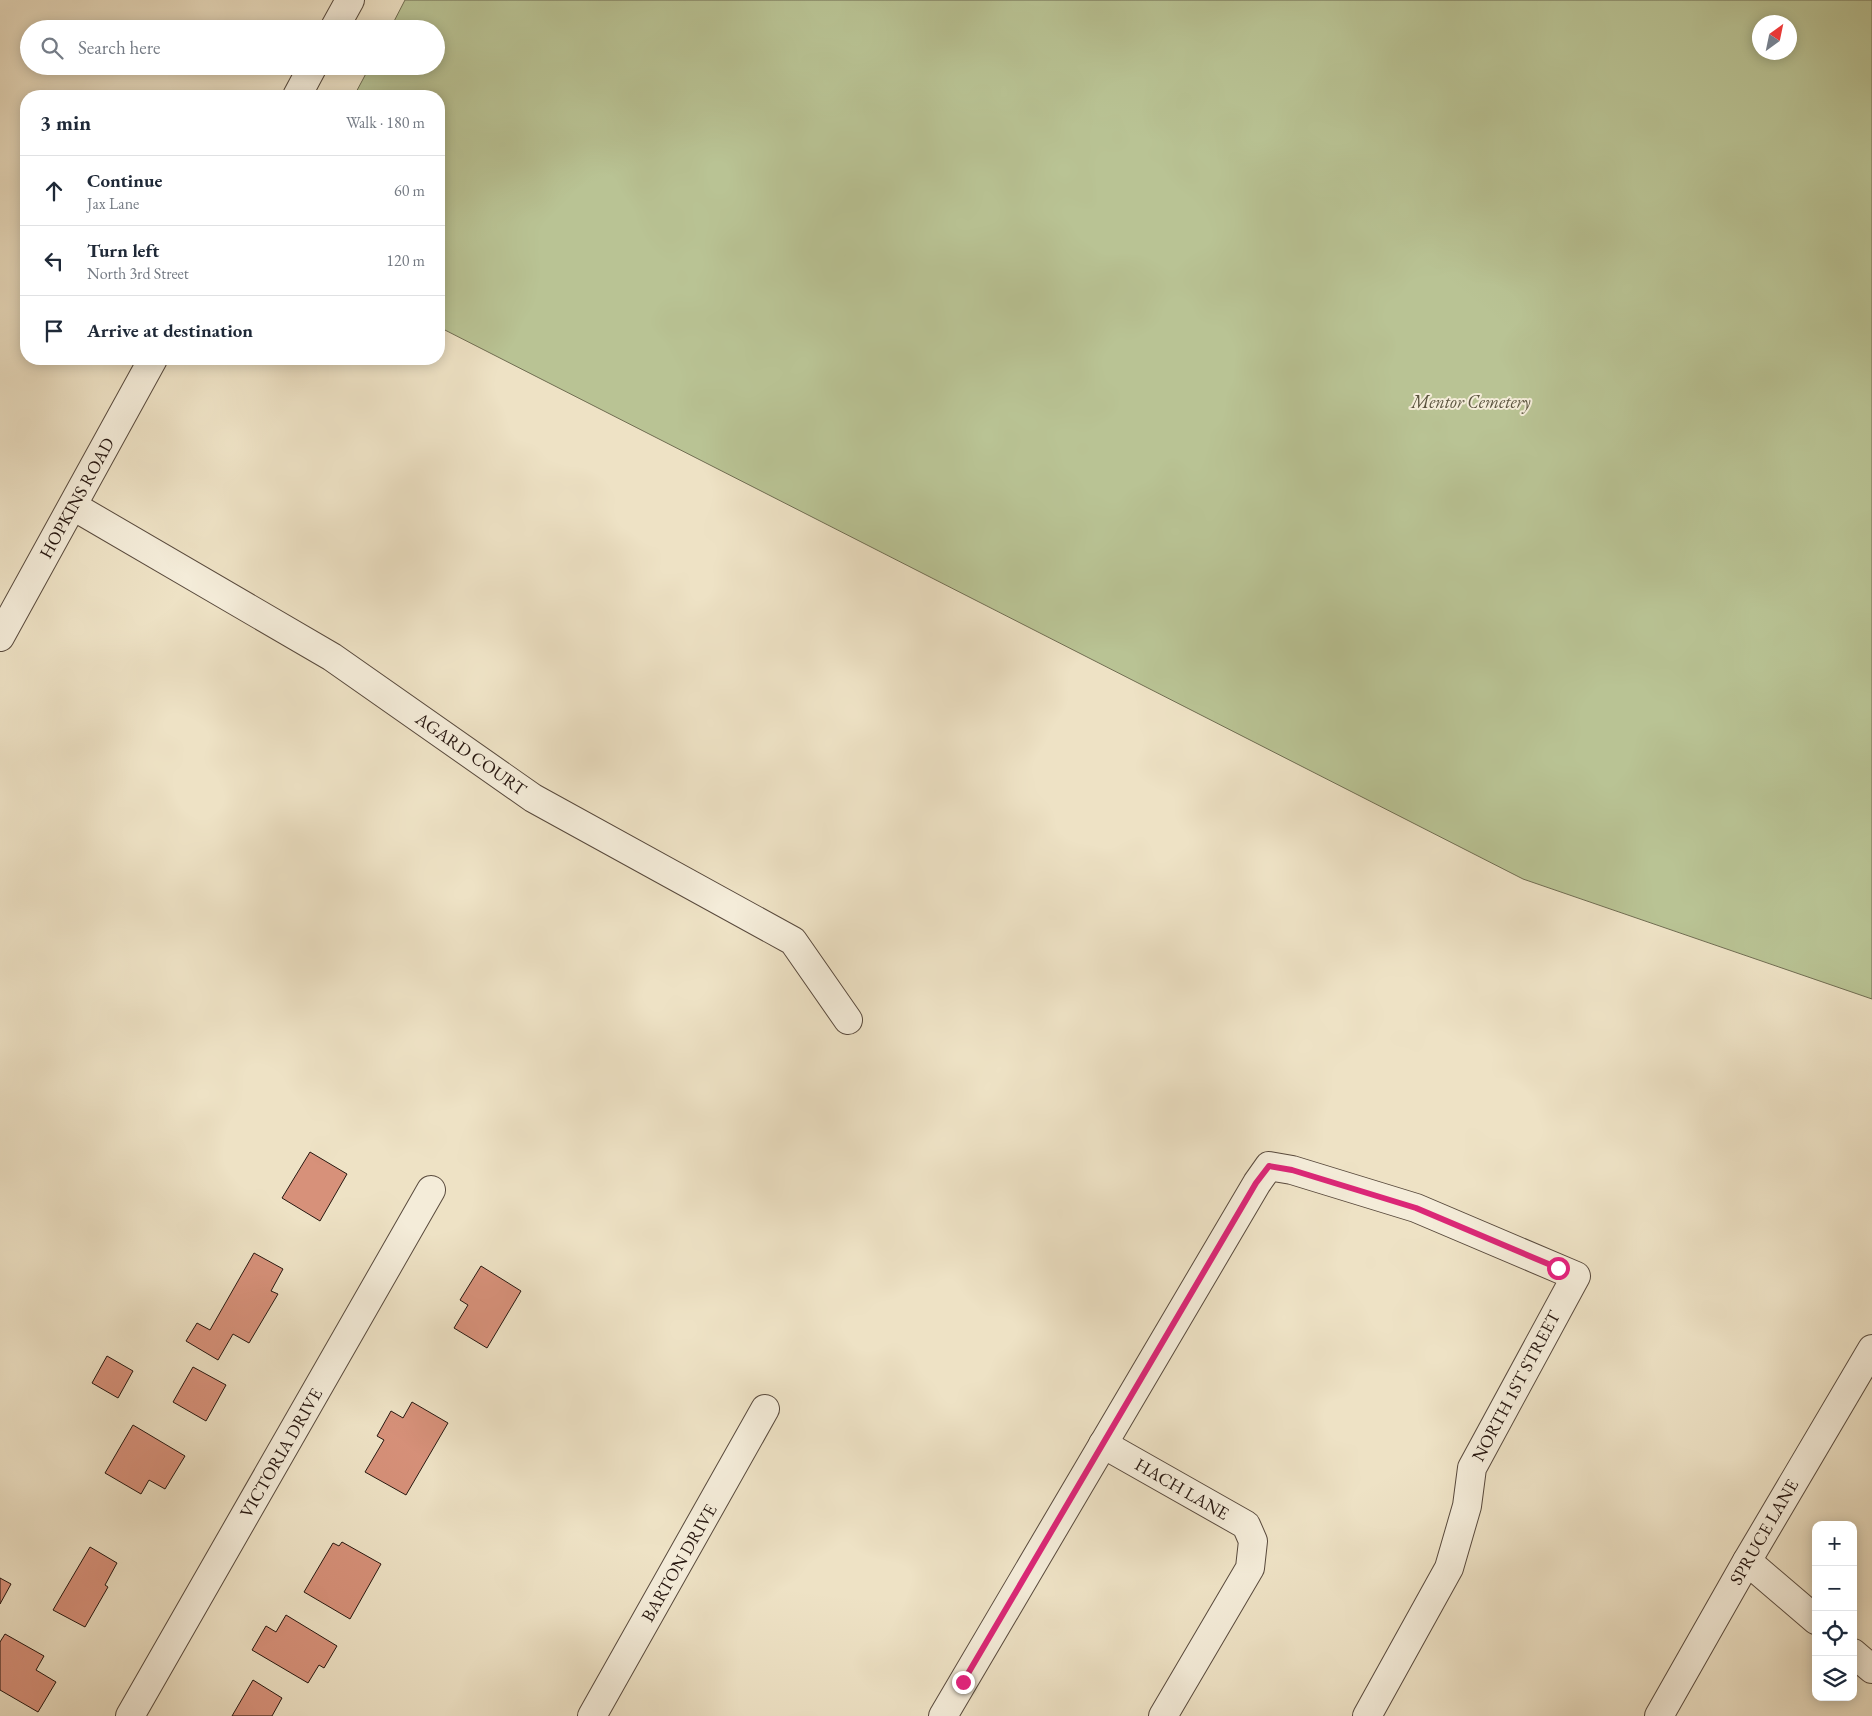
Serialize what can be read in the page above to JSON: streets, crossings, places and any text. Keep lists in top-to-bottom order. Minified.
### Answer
{"streets":{"street":["HOPKINS ROAD","AGARD COURT","NORTH 1ST STREET","VICTORIA DRIVE","HACH LANE","SPRUCE LANE","BARTON DRIVE"]},"crossings":[["HOPKINS ROAD","AGARD COURT"],["NORTH 1ST STREET","HACH LANE"]],"parks":["Mentor Cemetery"],"north":"top right","page":{"search":"Search here","heading":["3 min","Walk · 180 m"],"list":[["Continue","Jax Lane","60 m"],["Turn left","North 3rd Street","120 m"],"Arrive at destination"],"map_buttons":["+","−"]}}
